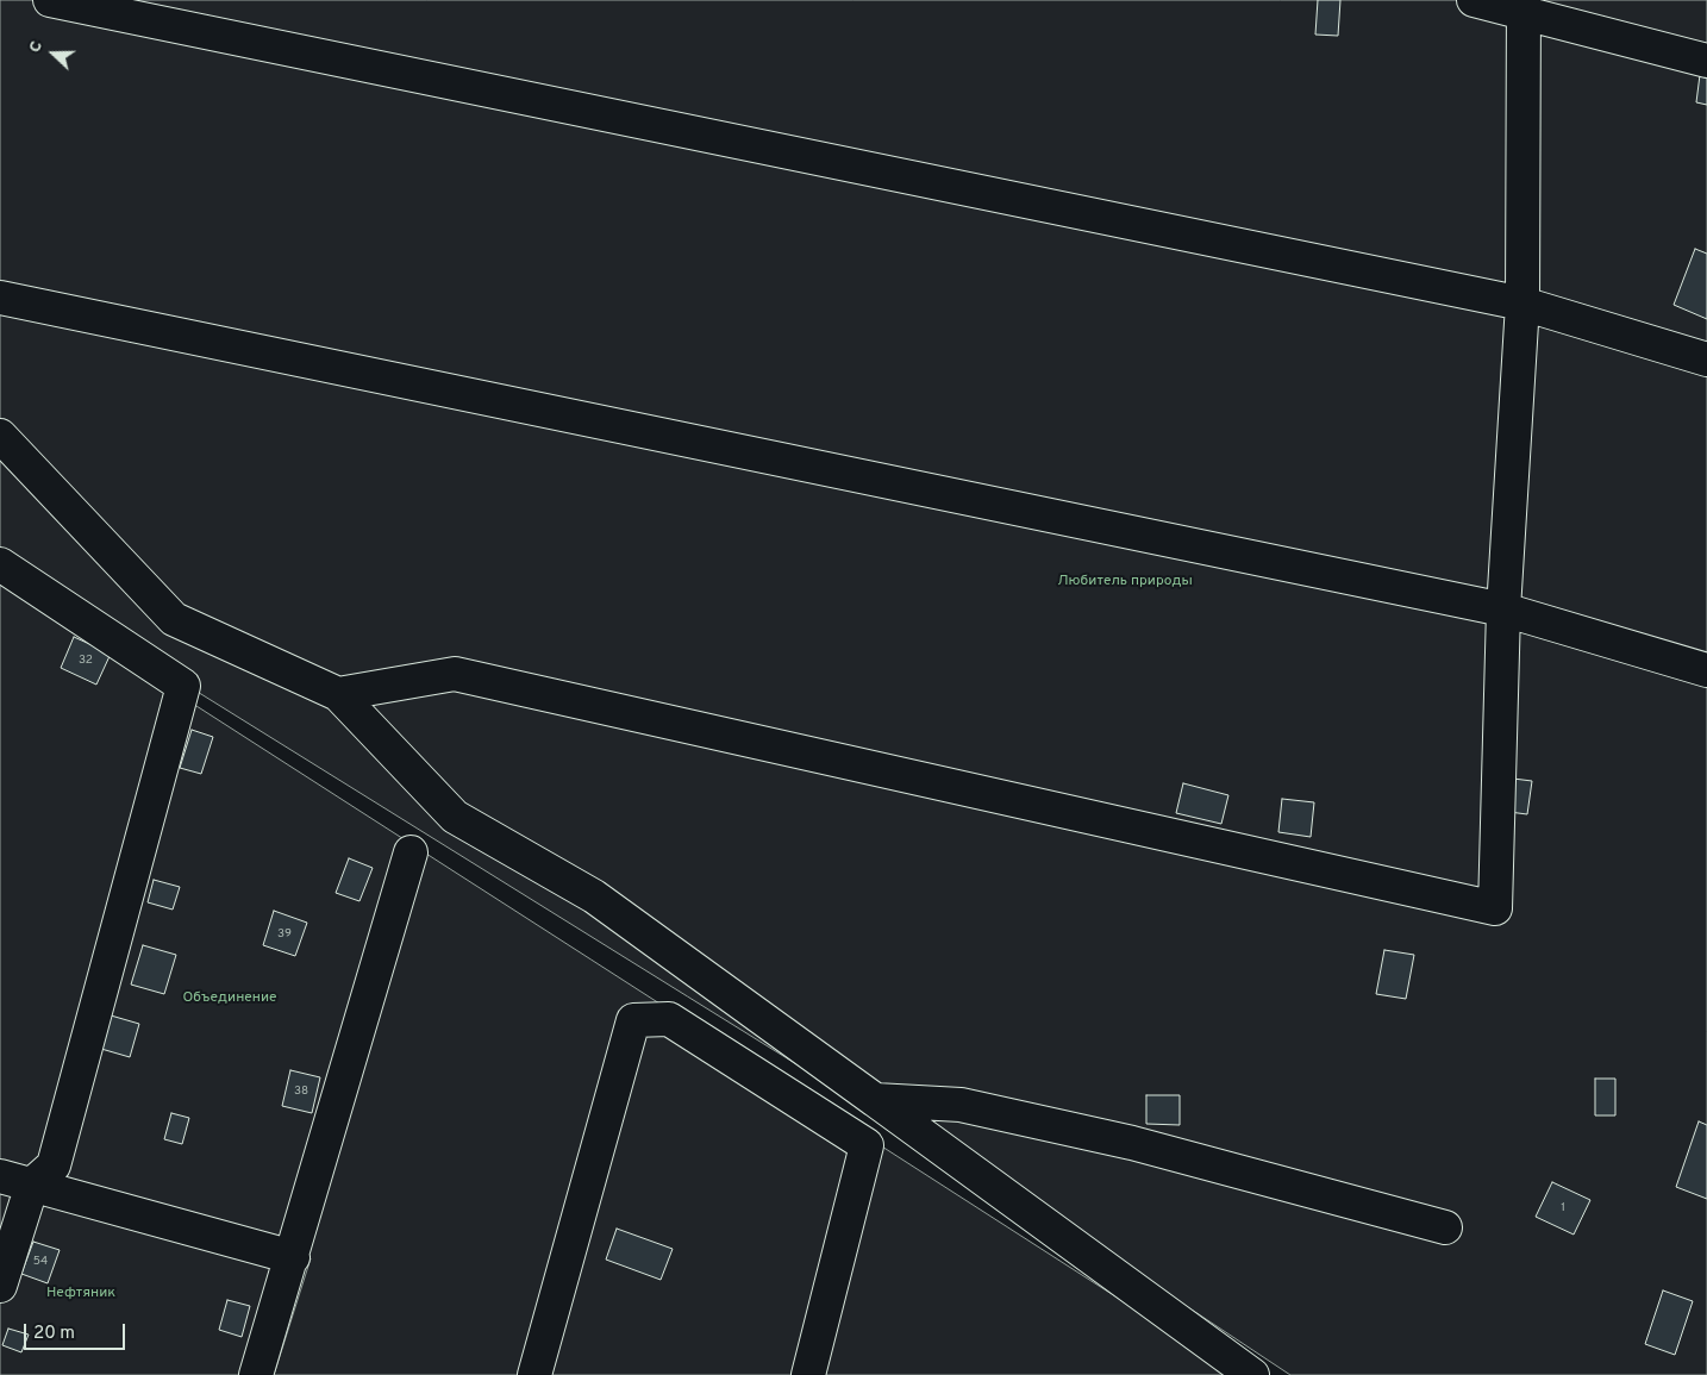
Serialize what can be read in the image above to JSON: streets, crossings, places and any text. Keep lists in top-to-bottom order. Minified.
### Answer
{"parks":["Любитель природы","Объединение","Нефтяник"],"house_numbers":["32","39","38","1","54"],"scale_bar":"20 m","north":"left"}
